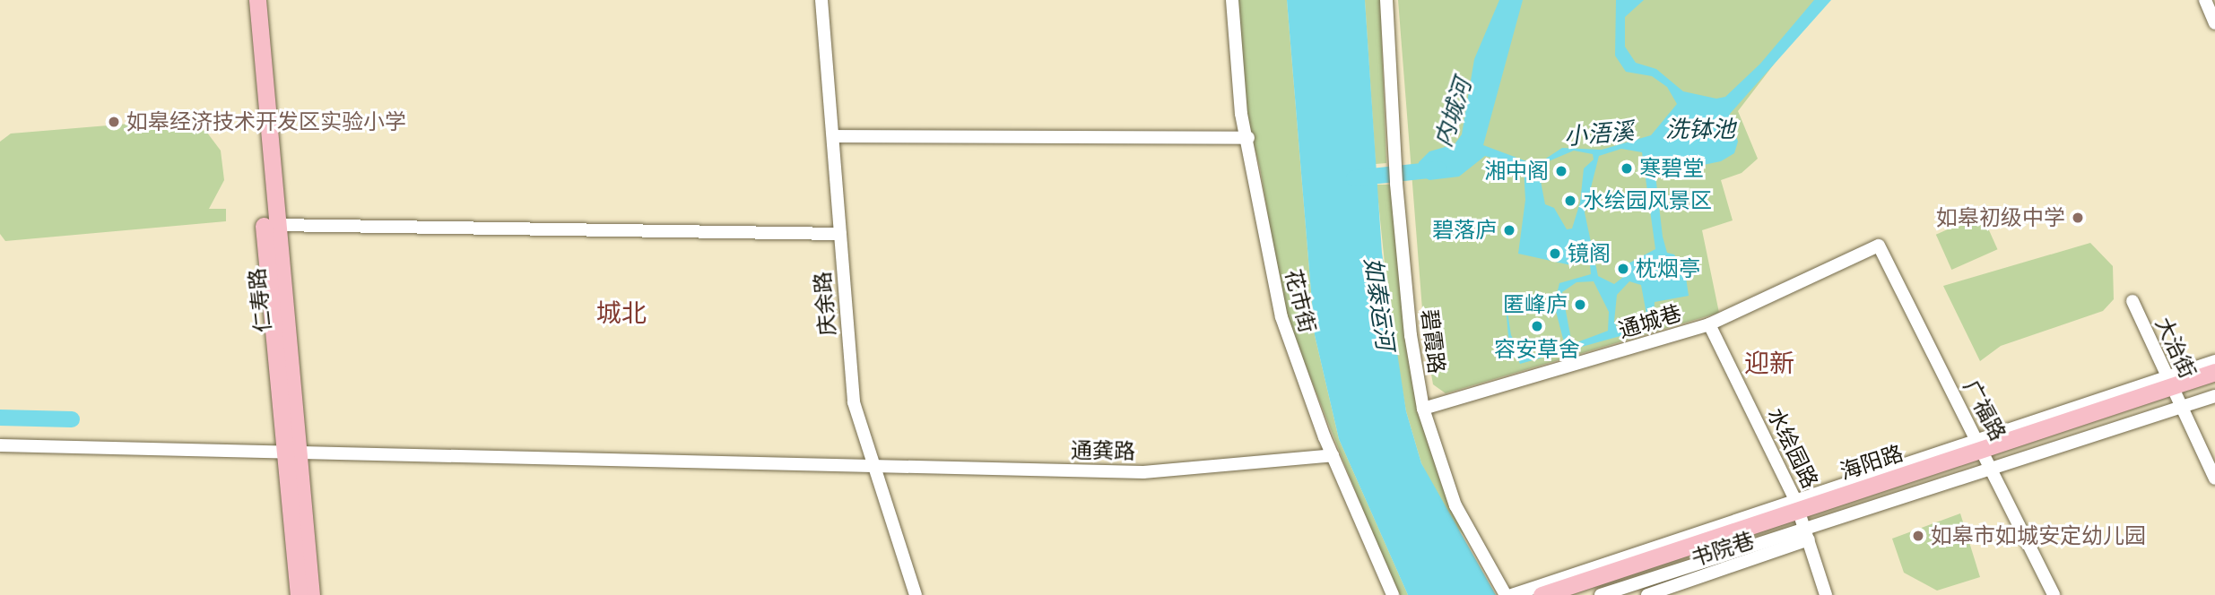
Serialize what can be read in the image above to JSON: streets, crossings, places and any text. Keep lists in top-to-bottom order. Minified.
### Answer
{"streets":{"main road":["仁寿路","海阳路"],"street":["花市街","庆余路","通城巷","碧霞路","大治街","广福路","水绘园路","通龚路","书院巷"]},"crossings":[["仁寿路","通龚路"],["花市街","通龚路"],["庆余路","通龚路"],["通城巷","碧霞路"],["通城巷","广福路"],["通城巷","水绘园路"],["大治街","海阳路"],["广福路","海阳路"],["水绘园路","海阳路"],["水绘园路","书院巷"],["海阳路","书院巷"]],"districts":["城北","迎新"],"water":["内城河","洗钵池","小浯溪","如泰运河"],"places":["如皋经济技术开发区实验小学","寒碧堂","湘中阁","水绘园风景区","如皋初级中学","碧落庐","镜阁","枕烟亭","匿峰庐","容安草舍","如皋市如城安定幼儿园"]}
